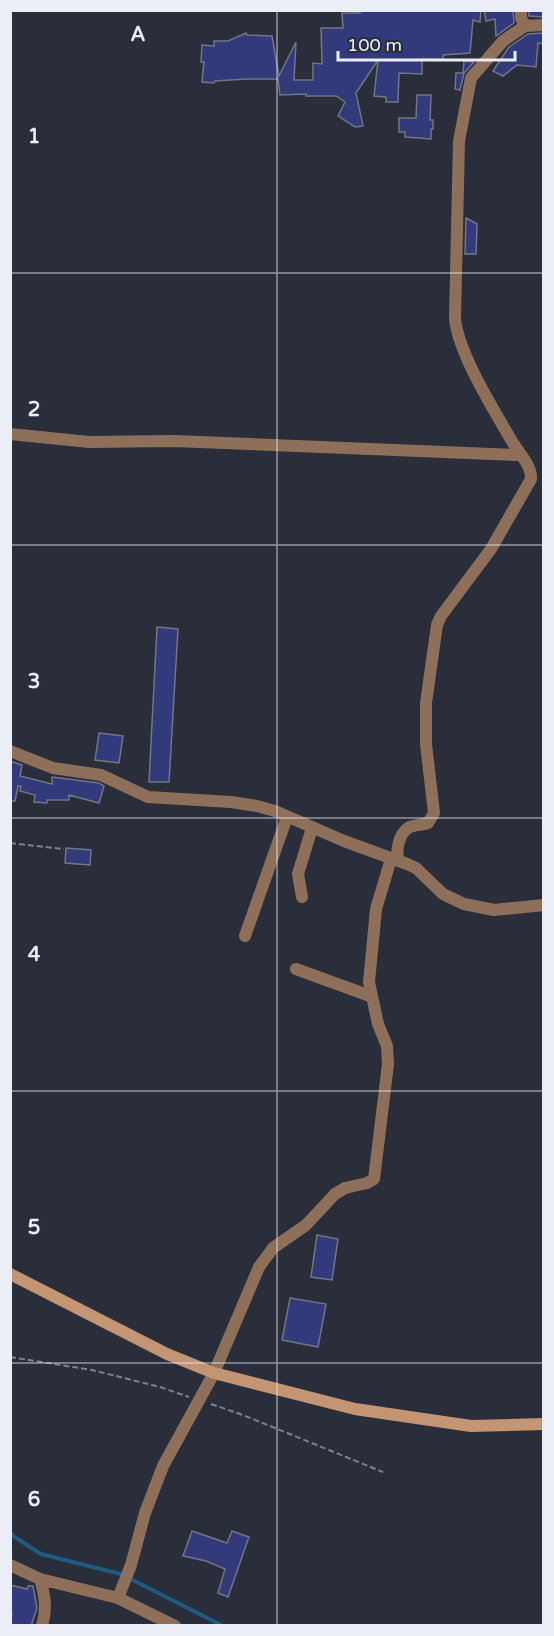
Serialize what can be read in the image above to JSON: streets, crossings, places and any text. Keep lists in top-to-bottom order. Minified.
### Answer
{"scale_bar":"100 m","grid":{"columns":["A"],"rows":["1","2","3","4","5","6"]}}
